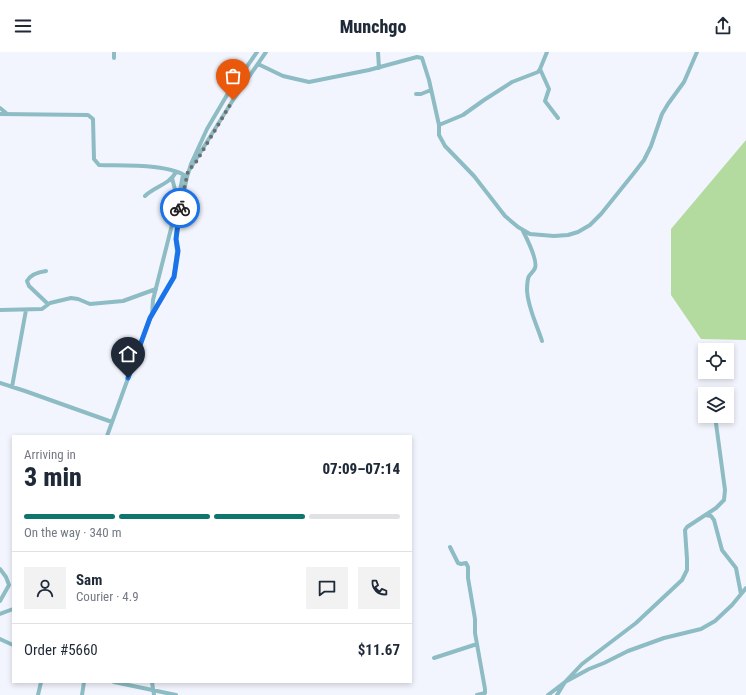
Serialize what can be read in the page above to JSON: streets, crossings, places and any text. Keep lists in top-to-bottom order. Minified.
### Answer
{"page":{"header":"Munchgo","heading":["3 min","Arriving in","07:09–07:14"],"panel":["Sam","Courier · 4.9","Order #5660","$11.67"],"bar":"On the way · 340 m"}}
